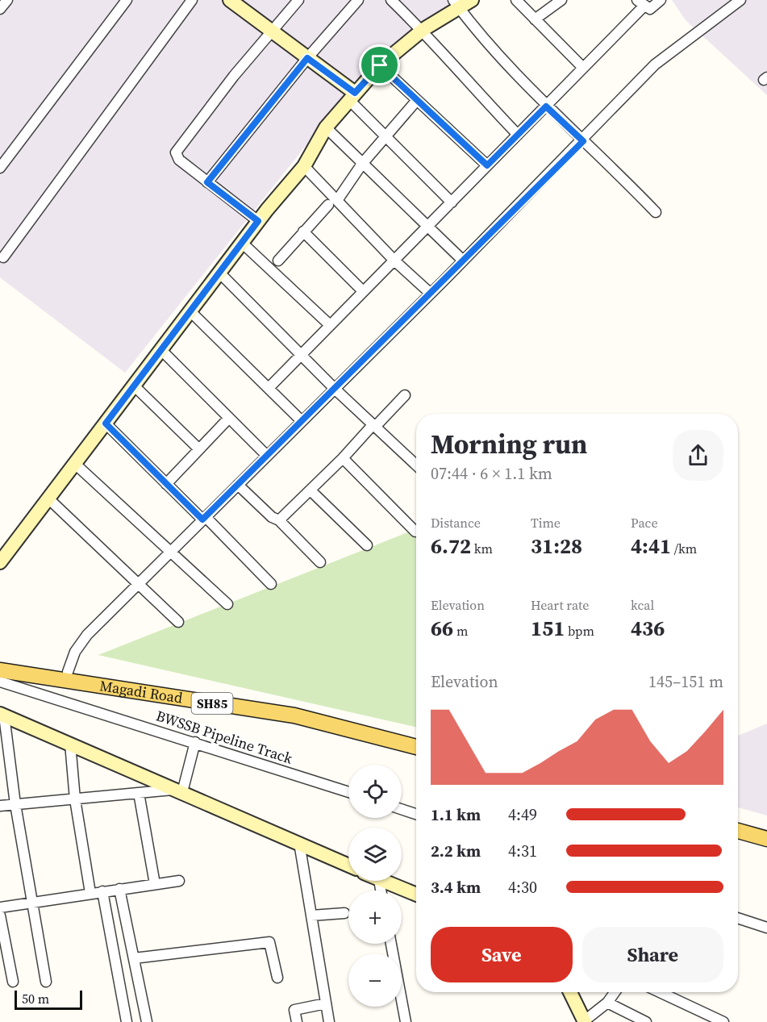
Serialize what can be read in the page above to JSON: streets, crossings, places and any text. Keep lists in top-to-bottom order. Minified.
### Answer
{"streets":{"main road":["Magadi Road","SH85"],"street":["BWSSB Pipeline Track"]},"scale_bar":"50 m","page":{"heading":["Morning run","07:44 · 6 × 1.1 km"],"stats":[["Distance","6.72 km"],["Time","31:28"],["Pace","4:41 /km"],["Elevation","66 m"],["Heart rate","151 bpm"],["kcal","436"]],"chart":["Elevation","145–151 m"],"map_buttons":["+","−"],"list":[{"name":"1.1 km","note":"4:49"},{"name":"2.2 km","note":"4:31"},{"name":"3.4 km","note":"4:30"}],"buttons":["Save","Share"],"scale":"50 m"}}
